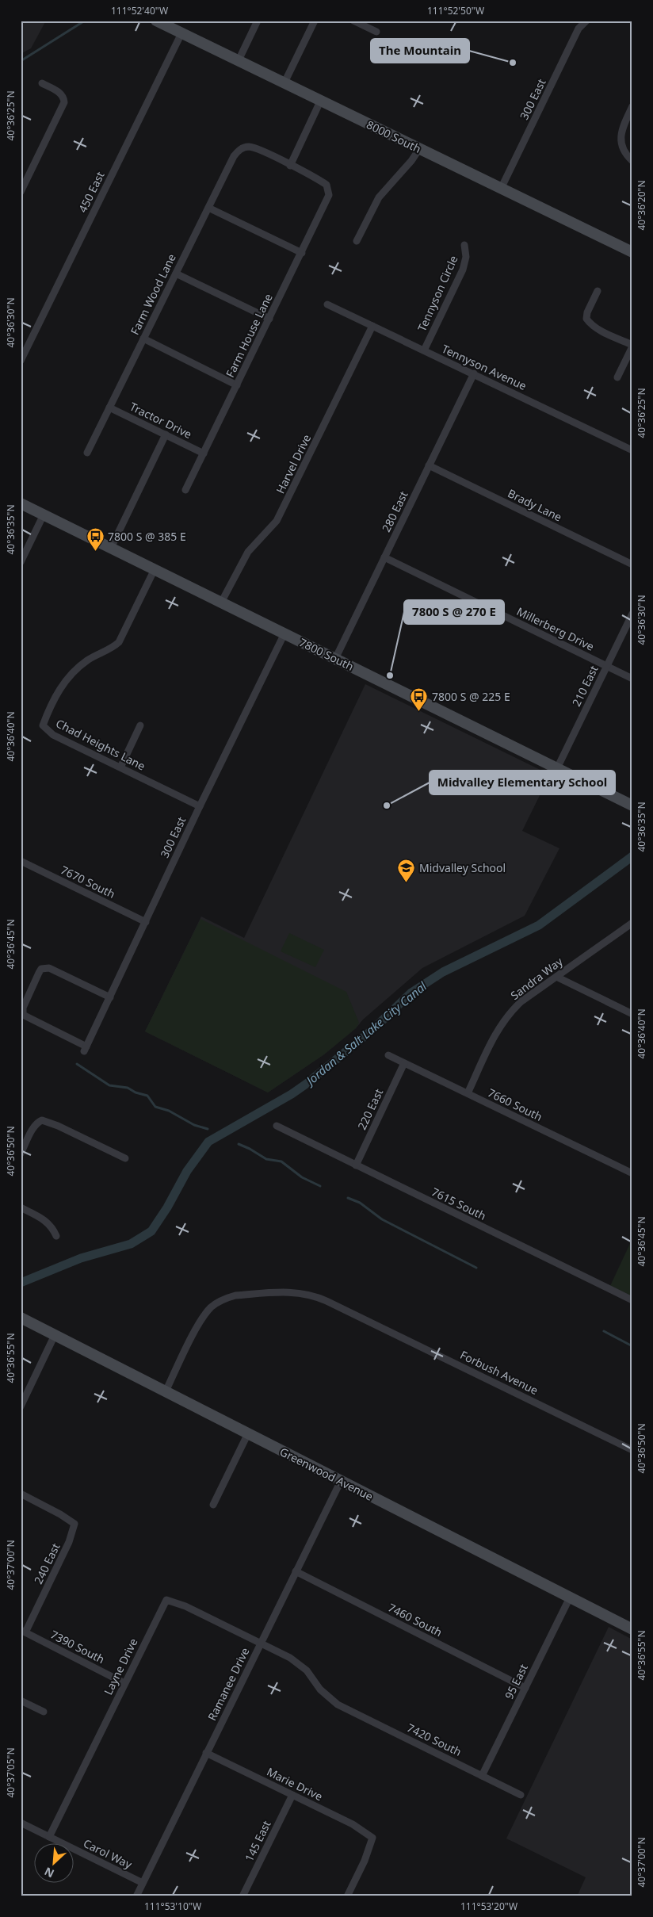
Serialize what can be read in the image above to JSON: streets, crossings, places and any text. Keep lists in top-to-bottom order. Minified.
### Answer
{"streets":{"street":["300 East","8000 South","450 East","Tennyson Circle","Farm Wood Lane","Farm House Lane","Tennyson Avenue","Tractor Drive","Harvel Drive","Brady Lane","280 East","Millerberg Drive","7800 South","210 East","Chad Heights Lane","7670 South","Sandra Way","7660 South","220 East","7615 South","Forbush Avenue","Greenwood Avenue","240 East","7460 South","7390 South","Layne Drive","95 East","Ramanee Drive","7420 South","Marie Drive","145 East","Carol Way"]},"crossings":[["300 East","8000 South"],["300 East","7800 South"],["300 East","Chad Heights Lane"],["300 East","7670 South"],["8000 South","450 East"],["Tennyson Circle","Tennyson Avenue"],["Farm Wood Lane","Farm House Lane"],["Farm Wood Lane","Tractor Drive"],["Farm House Lane","Tractor Drive"],["Tennyson Avenue","Harvel Drive"],["Tennyson Avenue","280 East"],["Harvel Drive","7800 South"],["Brady Lane","280 East"],["280 East","Millerberg Drive"],["280 East","7800 South"],["Millerberg Drive","210 East"],["7800 South","210 East"],["7800 South","Chad Heights Lane"],["Sandra Way","7660 South"],["7660 South","220 East"],["220 East","7615 South"],["Forbush Avenue","Greenwood Avenue"],["Greenwood Avenue","95 East"],["Greenwood Avenue","Ramanee Drive"],["240 East","7390 South"],["7460 South","95 East"],["7460 South","Ramanee Drive"],["7390 South","Layne Drive"],["Layne Drive","Ramanee Drive"],["Layne Drive","7420 South"],["Layne Drive","Carol Way"],["95 East","7420 South"],["Ramanee Drive","7420 South"],["Ramanee Drive","Marie Drive"],["Ramanee Drive","Carol Way"],["Marie Drive","145 East"]],"water":["Jordan & Salt Lake City Canal"],"places":{"other":["The Mountain","7800 S @ 270 E","Midvalley Elementary School"],"bus stop":["7800 S @ 385 E","7800 S @ 225 E"],"school or university":["Midvalley School"]},"north":"bottom left","coordinates":["111°52'40\"W","111°52'50\"W","40°36'25\"N","40°36'20\"N","40°36'30\"N","40°36'35\"N","40°36'40\"N","40°36'45\"N","40°36'50\"N","40°36'55\"N","40°37'00\"N","40°37'05\"N","111°53'10\"W","111°53'20\"W"]}
